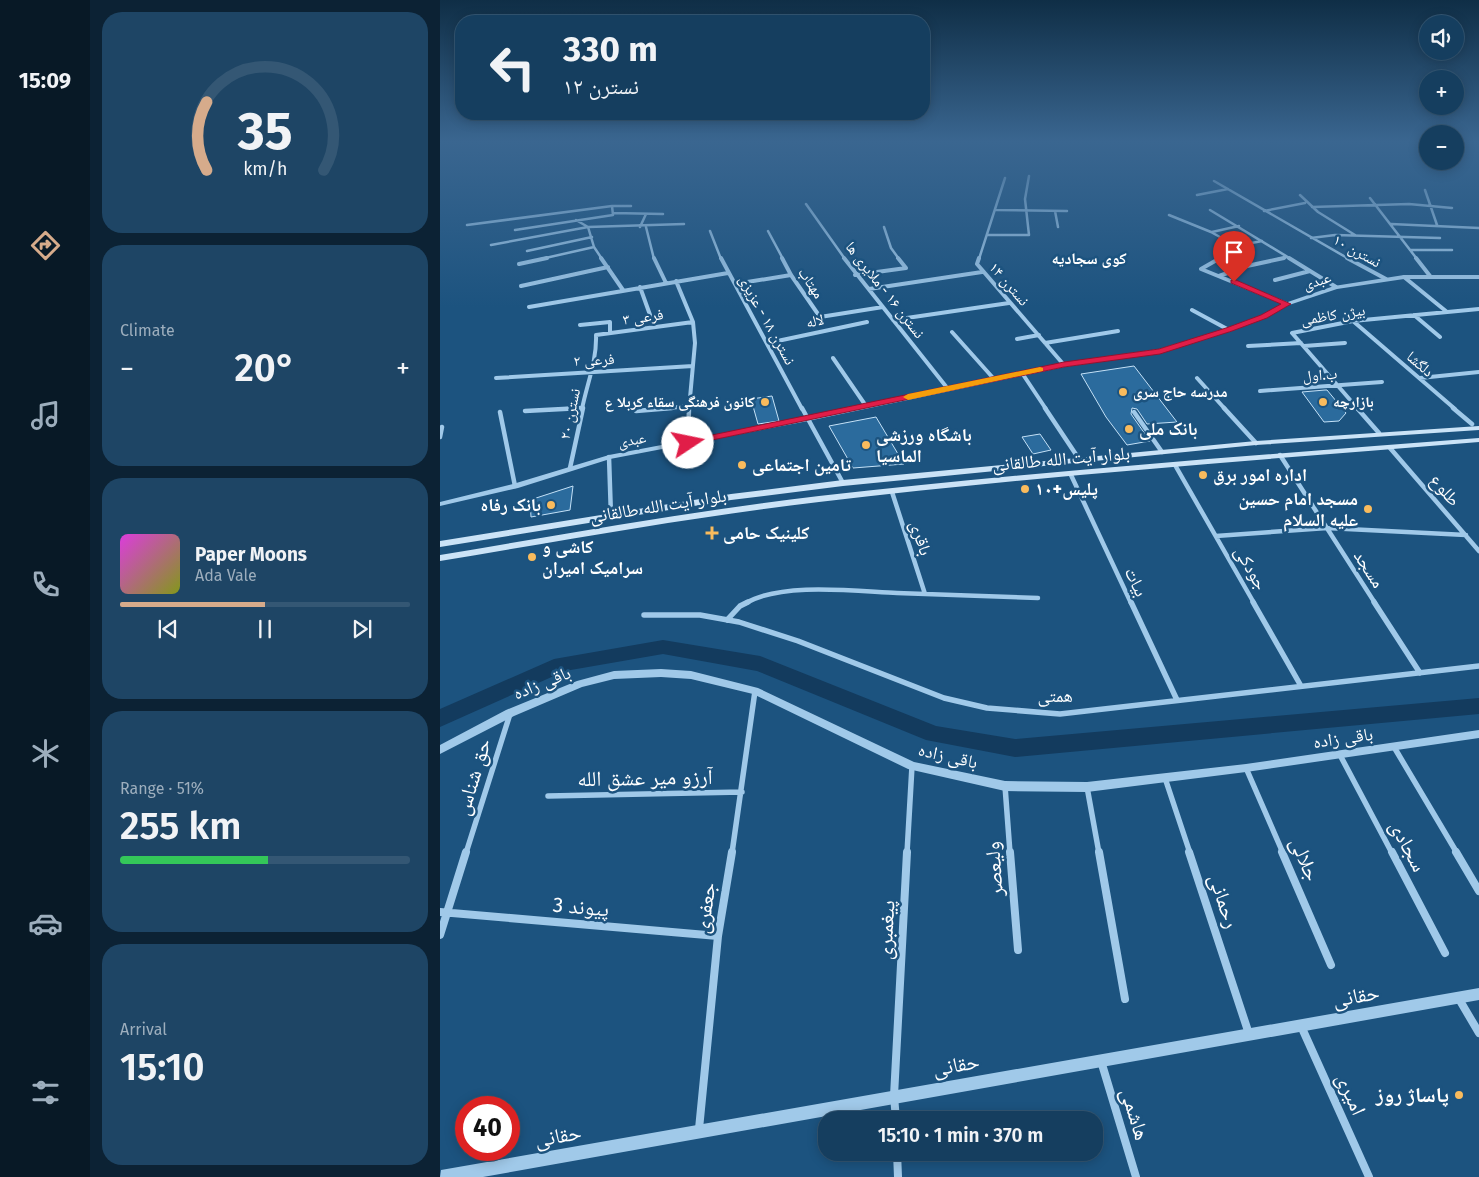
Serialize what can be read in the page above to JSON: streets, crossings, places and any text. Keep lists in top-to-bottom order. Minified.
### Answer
{"streets":{"main road":["بلوار آیت الله طالقانی"],"street":["نسترن ۱۰","عبدی","مهتاب","نسترن ۱۴","نسترن ۱۶ - ملایری ها","بیژن کاظمی","فرعی ۳","نسترن ۱۸ - عزیزی","لاله","فرعی ۲","دلگشا","ب.اول","نسترن ۲۰","طلوع","باقری","جودکی","مسجد","بیات","باقی زاده","همتی","حق شناس","آرزو میر عشق الله","سجادی","جلالی","ولیعصر","رحمانی","پیوند 3","جعفری","پیغمبری","حقانی","امیری","هاشمی"]},"crossings":[["نسترن ۱۰","عبدی"],["عبدی","نسترن ۱۴"],["عبدی","نسترن ۱۶ - ملایری ها"],["عبدی","نسترن ۱۸ - عزیزی"],["عبدی","نسترن ۲۰"],["مهتاب","نسترن ۱۶ - ملایری ها"],["بیژن کاظمی","دلگشا"],["بیژن کاظمی","ب.اول"],["بیژن کاظمی","بلوار آیت الله طالقانی"],["فرعی ۳","نسترن ۲۰"],["نسترن ۱۸ - عزیزی","لاله"],["نسترن ۱۸ - عزیزی","بلوار آیت الله طالقانی"],["فرعی ۲","نسترن ۲۰"],["دلگشا","بلوار آیت الله طالقانی"],["بلوار آیت الله طالقانی","طلوع"],["بلوار آیت الله طالقانی","باقری"],["بلوار آیت الله طالقانی","جودکی"],["بلوار آیت الله طالقانی","مسجد"],["بلوار آیت الله طالقانی","بیات"],["جودکی","همتی"],["مسجد","همتی"],["بیات","همتی"],["باقی زاده","حق شناس"],["باقی زاده","سجادی"],["باقی زاده","جلالی"],["باقی زاده","ولیعصر"],["باقی زاده","رحمانی"],["باقی زاده","جعفری"],["باقی زاده","پیغمبری"],["حق شناس","پیوند 3"],["آرزو میر عشق الله","جعفری"],["رحمانی","حقانی"],["پیوند 3","جعفری"],["جعفری","حقانی"],["پیغمبری","حقانی"],["حقانی","امیری"],["حقانی","هاشمی"]],"districts":["کوی سجادیه"],"places":{"other":["مدرسه حاج سری","کانون فرهنگی سقاء کربلا ع","بازارچه","بانک ملی","باشگاه ورزشی الماسیا","تامین اجتماعی","اداره امور برق","پلیس+۱۰","بانک رفاه","مسجد امام حسین علیه السلام","کاشی و سرامیک امیران","پاساژ روز"],"health":["کلینیک حامی"]},"page":{"tabs":"15:09","map_buttons":["+","−"],"turn":["330 m","نسترن ۱۲"],"tile":["Climate",["Range · 51%","255 km"],["Arrival","15:10"]],"heat":["−","20°","+"],"song":["Paper Moons","Ada Vale"],"limit":"40","trip":"15:10 · 1 min · 370 m","gauge":["35","km/h"]}}
